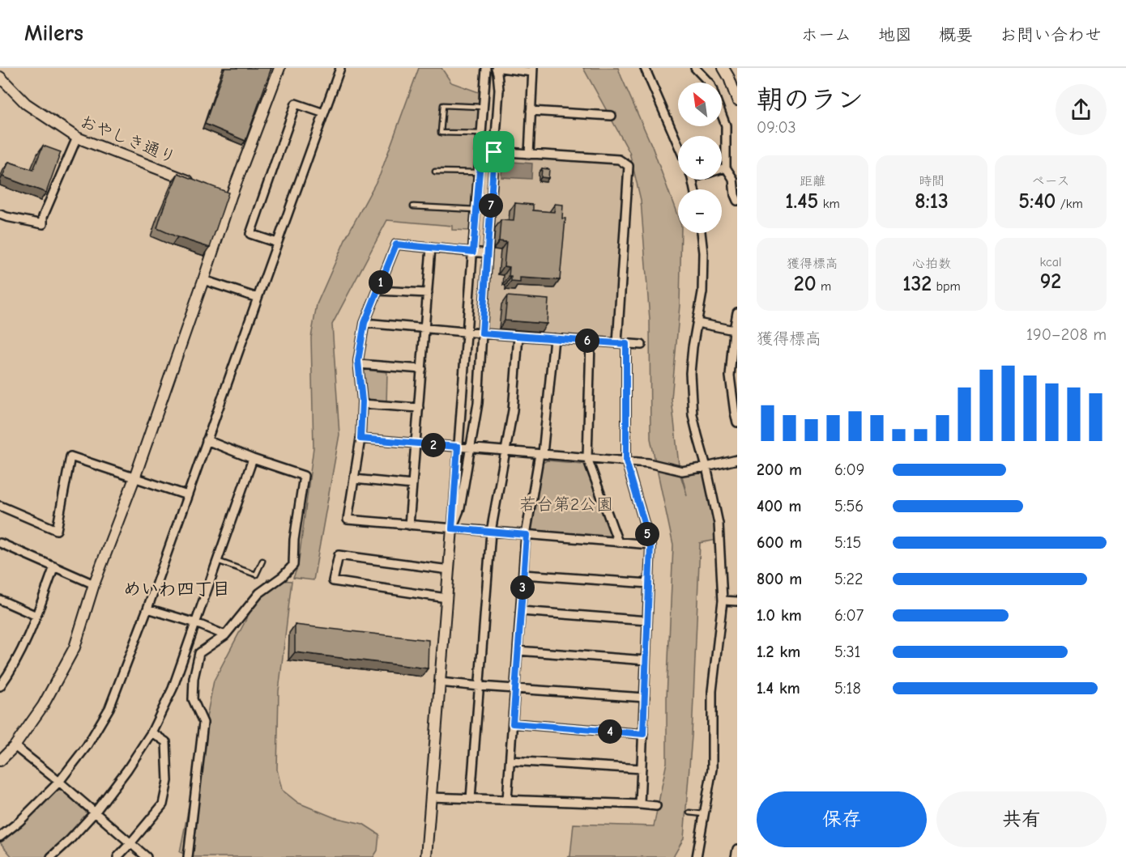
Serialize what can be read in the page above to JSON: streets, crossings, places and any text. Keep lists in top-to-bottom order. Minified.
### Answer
{"streets":{"street":["おやしき通り"]},"districts":["めいわ四丁目"],"parks":["若台第2公園"],"north":"top left","page":{"header":"Milers","nav":["ホーム","地図","概要","お問い合わせ"],"heading":["朝のラン","09:03"],"map_buttons":["+","−"],"stats":[["距離","1.45 km"],["時間","8:13"],["ペース","5:40 /km"],["獲得標高","20 m"],["心拍数","132 bpm"],["kcal","92"]],"pins":["7","1","6","2","5","3","4"],"chart":["獲得標高","190–208 m"],"list":[{"name":"200 m","note":"6:09"},{"name":"400 m","note":"5:56"},{"name":"600 m","note":"5:15"},{"name":"800 m","note":"5:22"},{"name":"1.0 km","note":"6:07"},{"name":"1.2 km","note":"5:31"},{"name":"1.4 km","note":"5:18"}],"buttons":["保存","共有"]}}
